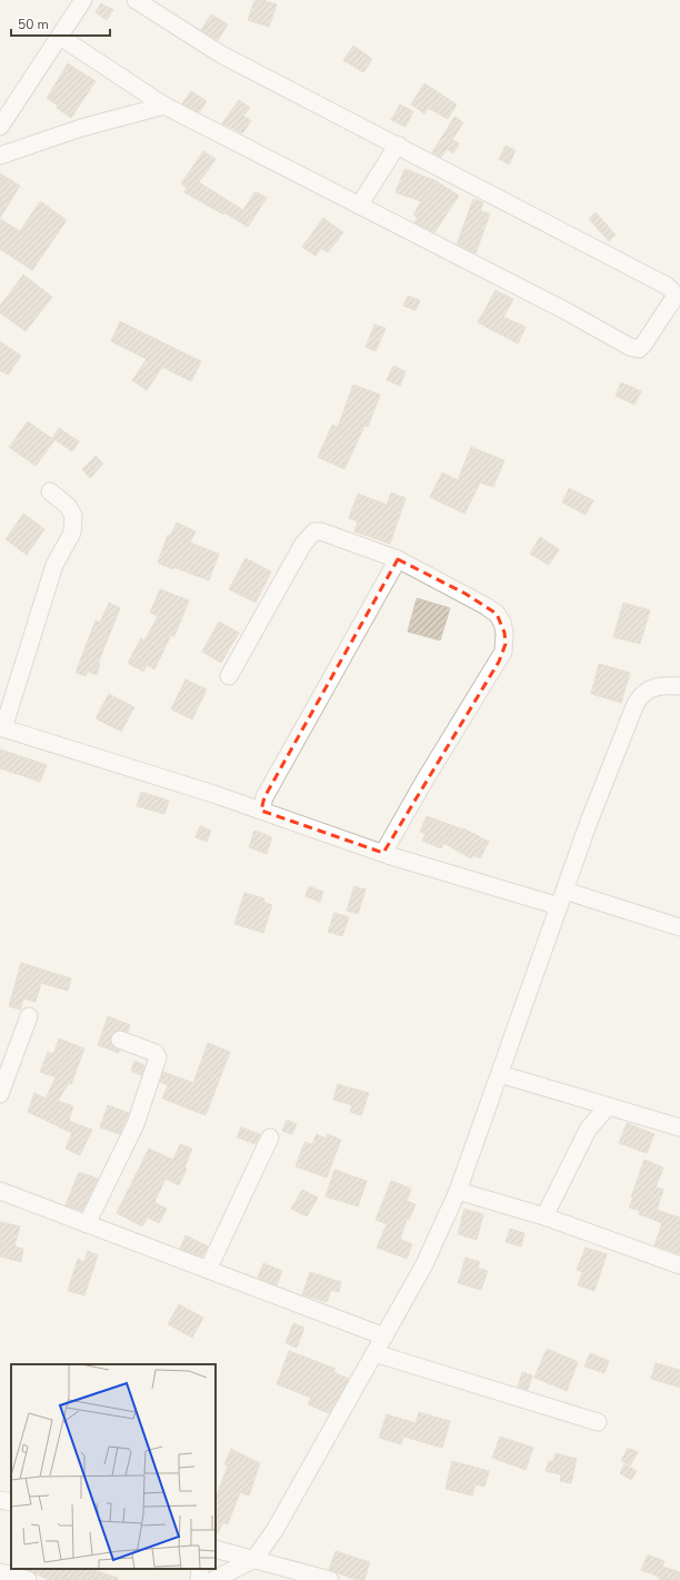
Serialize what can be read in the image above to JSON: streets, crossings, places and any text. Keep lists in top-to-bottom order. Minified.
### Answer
{"scale_bar":"50 m"}
